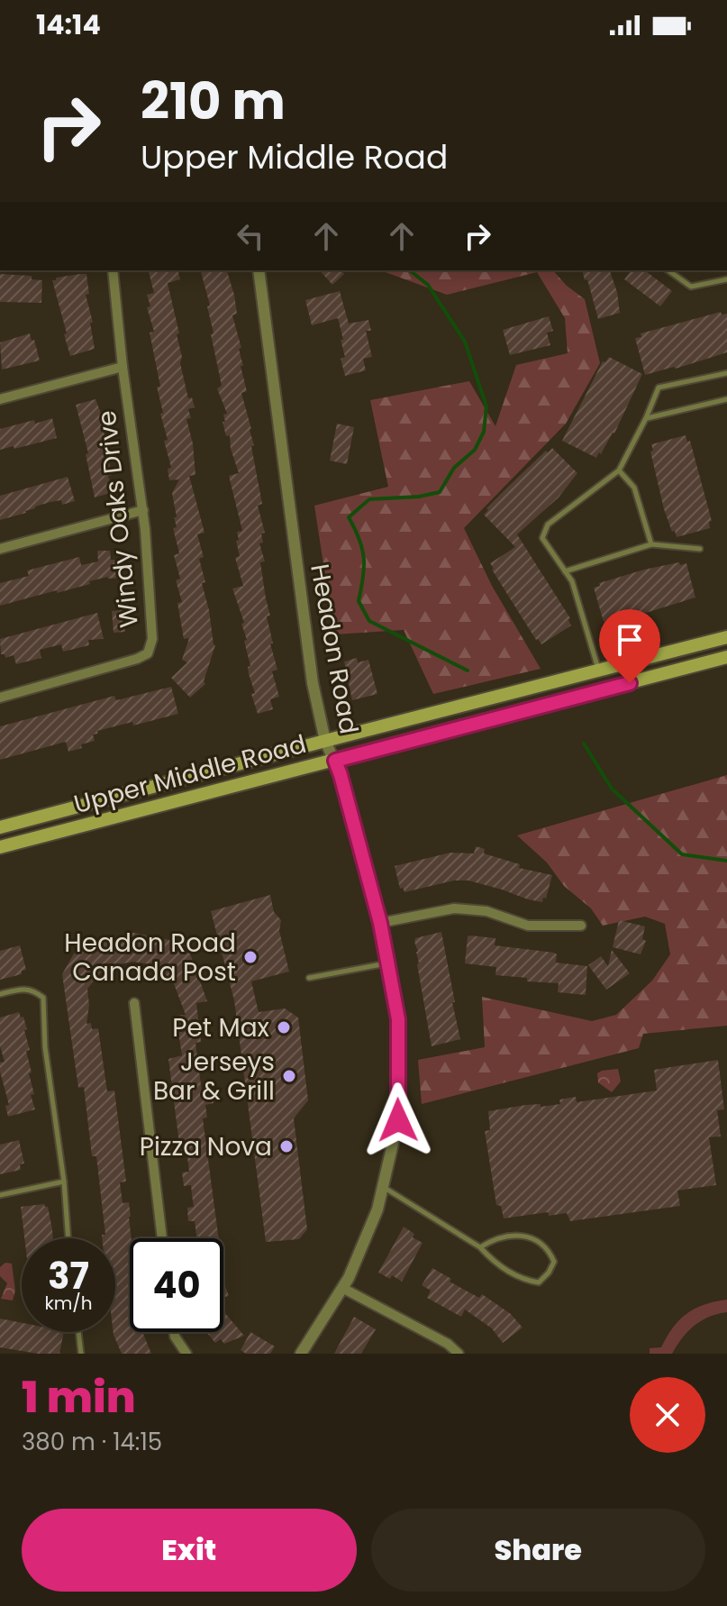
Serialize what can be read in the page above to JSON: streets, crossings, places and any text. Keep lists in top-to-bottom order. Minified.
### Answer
{"streets":{"main road":["Upper Middle Road"],"street":["Windy Oaks Drive","Headon Road"]},"crossings":[["Headon Road","Upper Middle Road"]],"places":["Headon Road Canada Post","Pet Max","Jerseys Bar & Grill","Pizza Nova"],"page":{"status":"14:14","turn":["210 m","Upper Middle Road"],"speed":"37 km/h","limit":"40","heading":["1 min","380 m · 14:15"],"buttons":["Exit","Share"]}}
